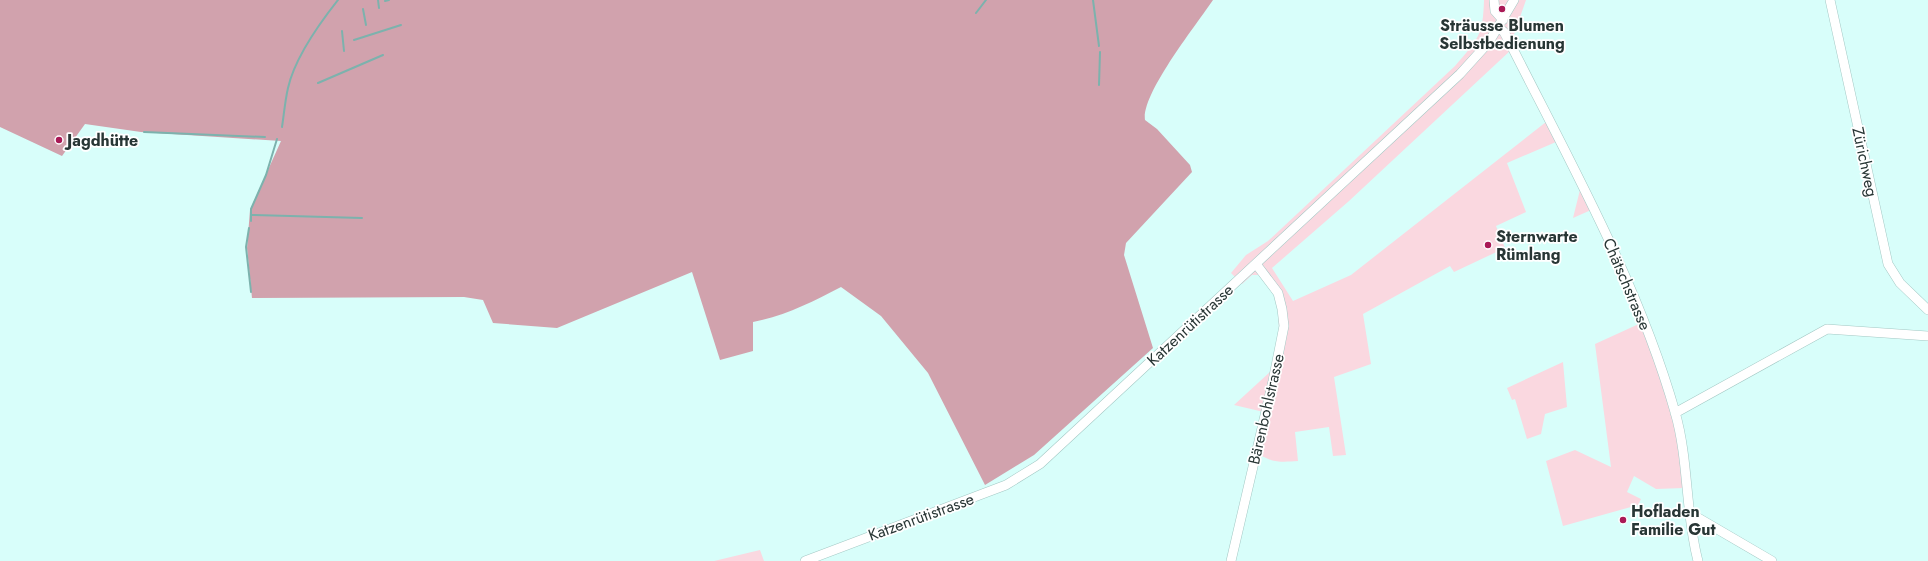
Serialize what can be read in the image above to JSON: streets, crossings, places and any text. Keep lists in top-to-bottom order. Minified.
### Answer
{"streets":{"street":["Zürichweg","Chätschstrasse","Katzenrütistrasse","Bärenbohlstrasse"]},"crossings":[["Chätschstrasse","Katzenrütistrasse"],["Katzenrütistrasse","Bärenbohlstrasse"]],"places":["Sträusse Blumen Selbstbedienung","Jagdhütte","Sternwarte Rümlang","Hofladen Familie Gut"]}
